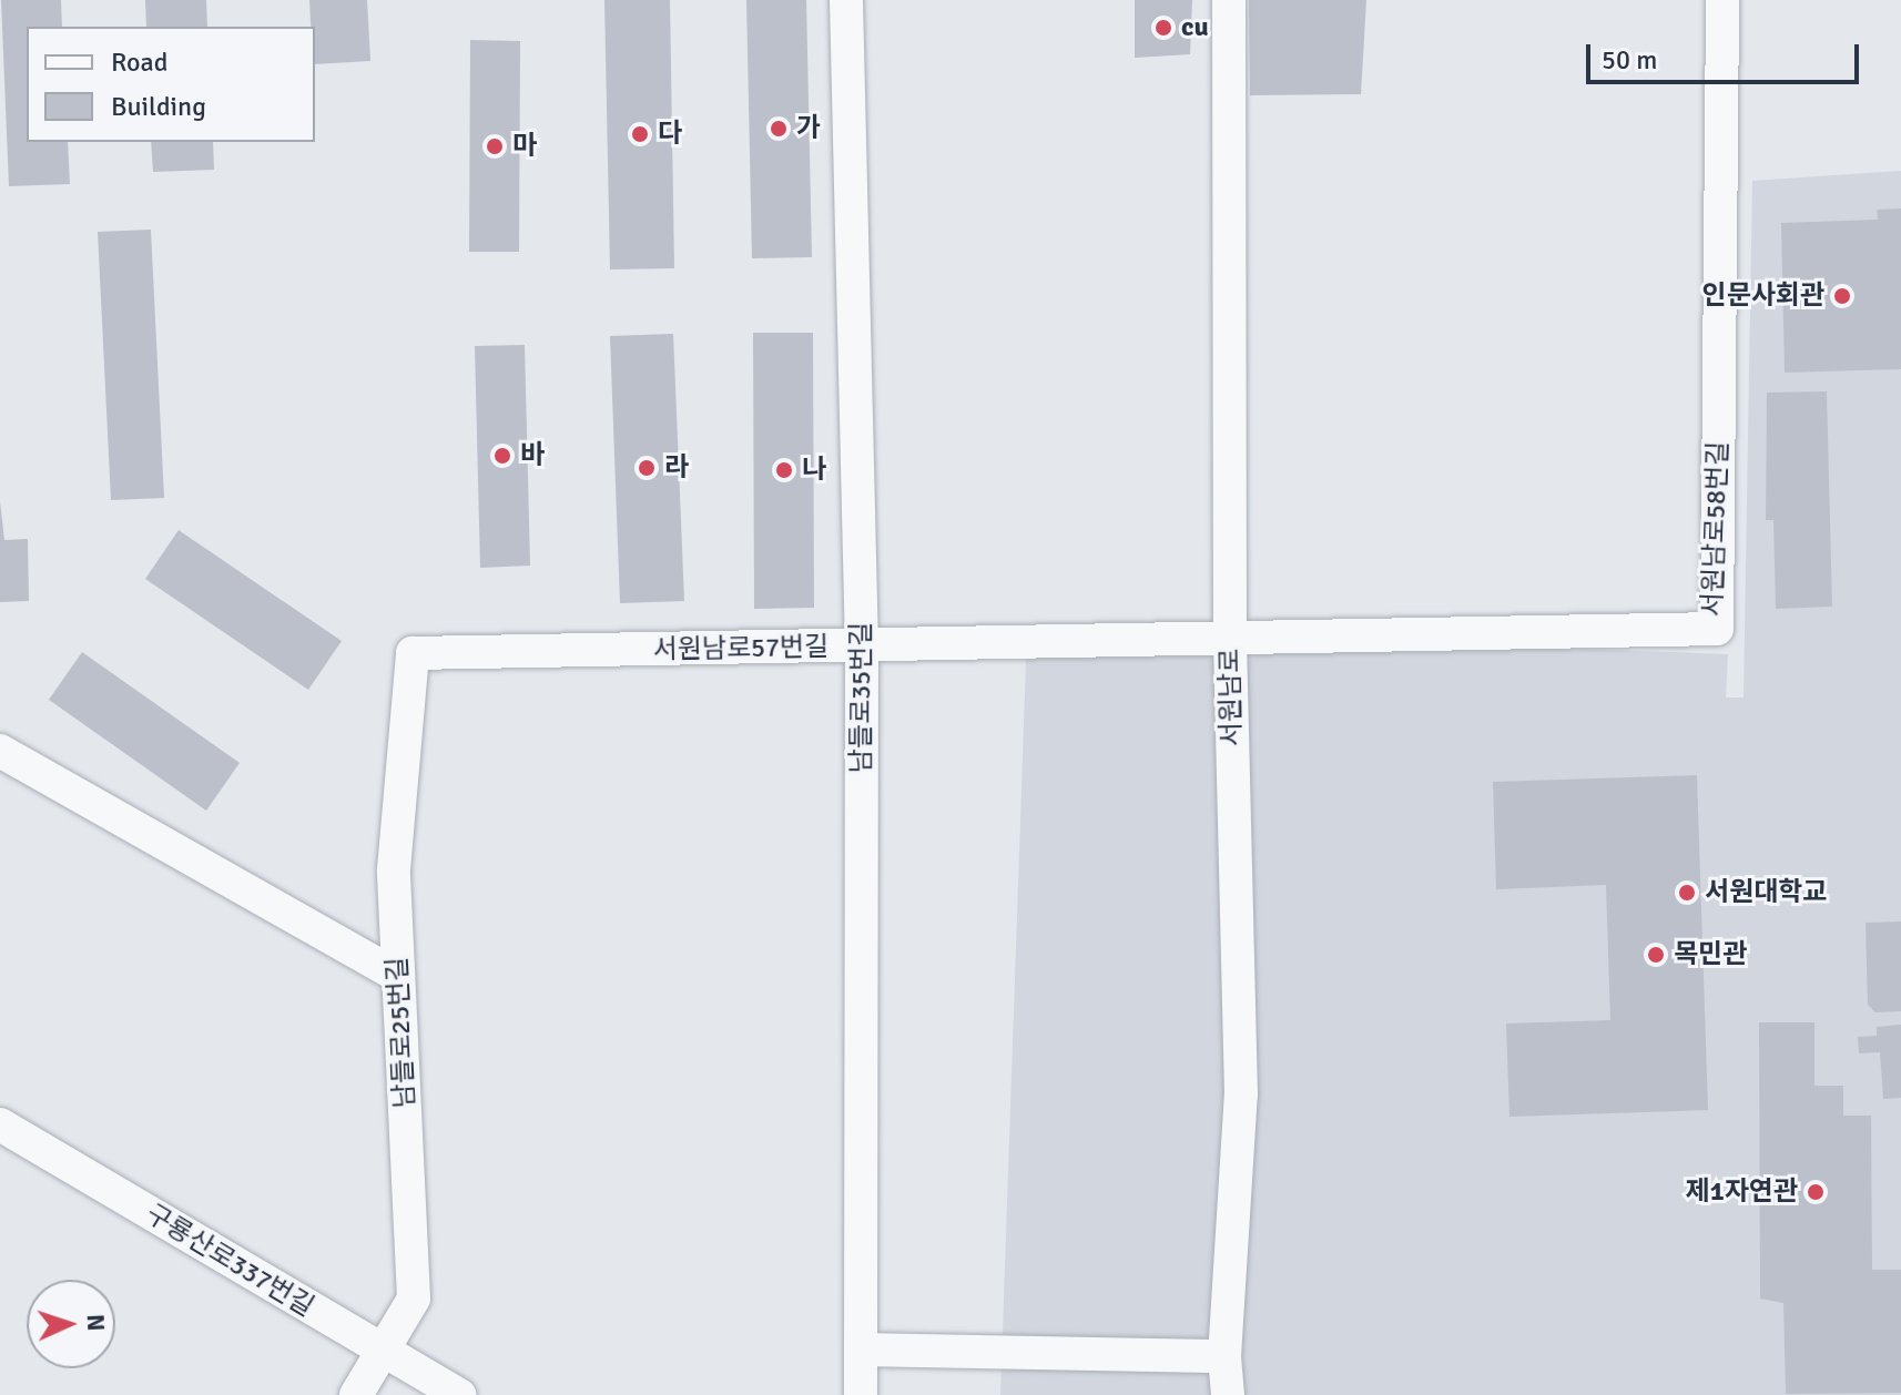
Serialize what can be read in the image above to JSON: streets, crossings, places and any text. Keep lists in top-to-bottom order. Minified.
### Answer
{"streets":{"street":["서원남로58번길","서원남로57번길","남들로35번길","서원남로","남들로25번길","구룡산로337번길"]},"crossings":[["서원남로58번길","서원남로57번길"],["서원남로58번길","서원남로"],["서원남로57번길","남들로35번길"],["서원남로57번길","서원남로"],["서원남로57번길","남들로25번길"],["남들로25번길","구룡산로337번길"]],"places":["cu","가","다","마","인문사회관","바","라","나","서원대학교","목민관","제1자연관"],"legend":["Road","Building"],"scale_bar":"50 m","north":"right"}
